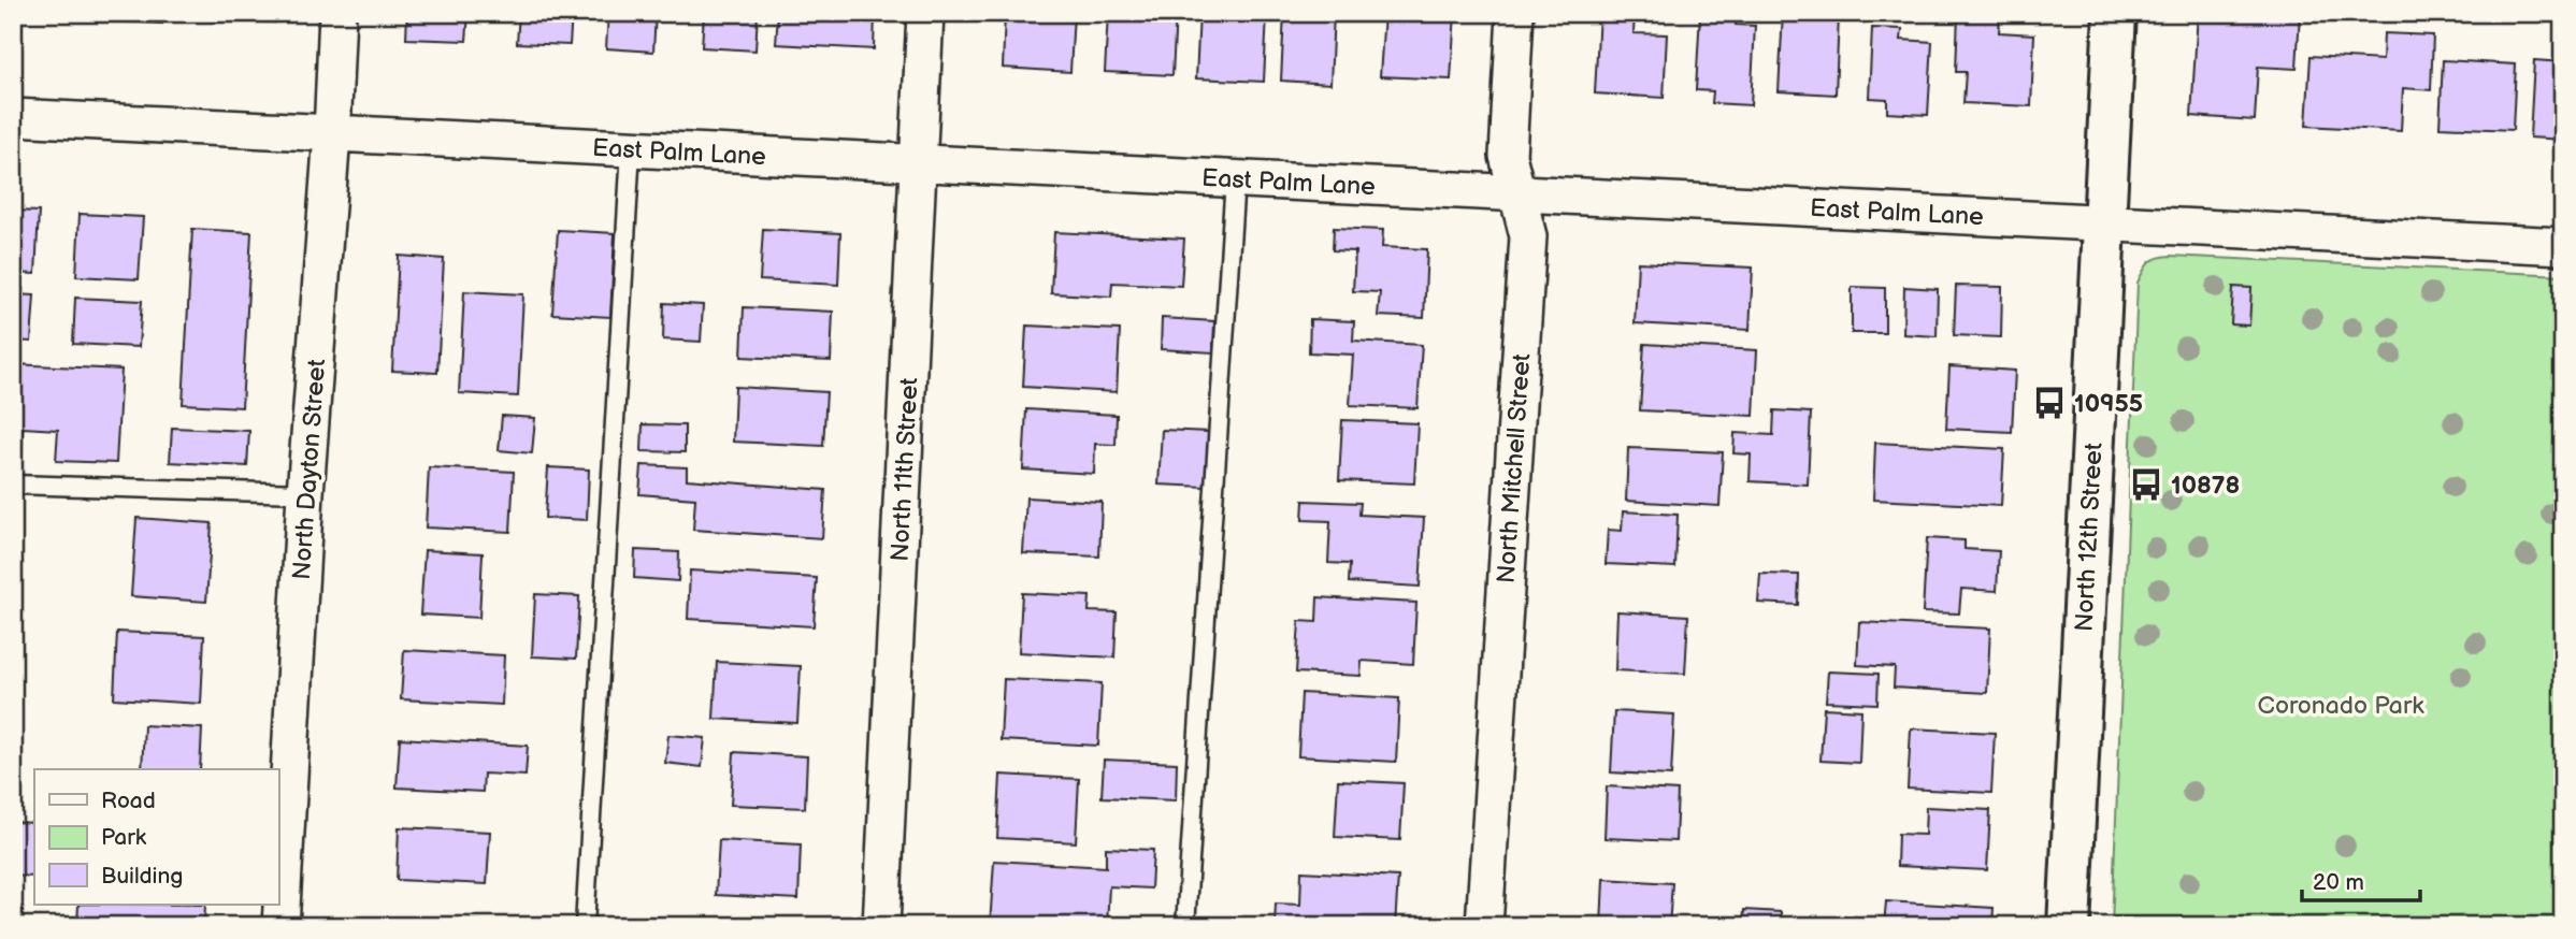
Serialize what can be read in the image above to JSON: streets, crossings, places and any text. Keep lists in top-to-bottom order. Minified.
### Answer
{"streets":{"street":["East Palm Lane","North Mitchell Street","North Dayton Street","North 11th Street","North 12th Street"]},"crossings":[["East Palm Lane","North Mitchell Street"],["East Palm Lane","North Dayton Street"],["East Palm Lane","North 11th Street"],["East Palm Lane","North 12th Street"]],"parks":["Coronado Park"],"places":{"bus stop":["10955","10878"]},"legend":["Road","Park","Building"],"scale_bar":"20 m"}
